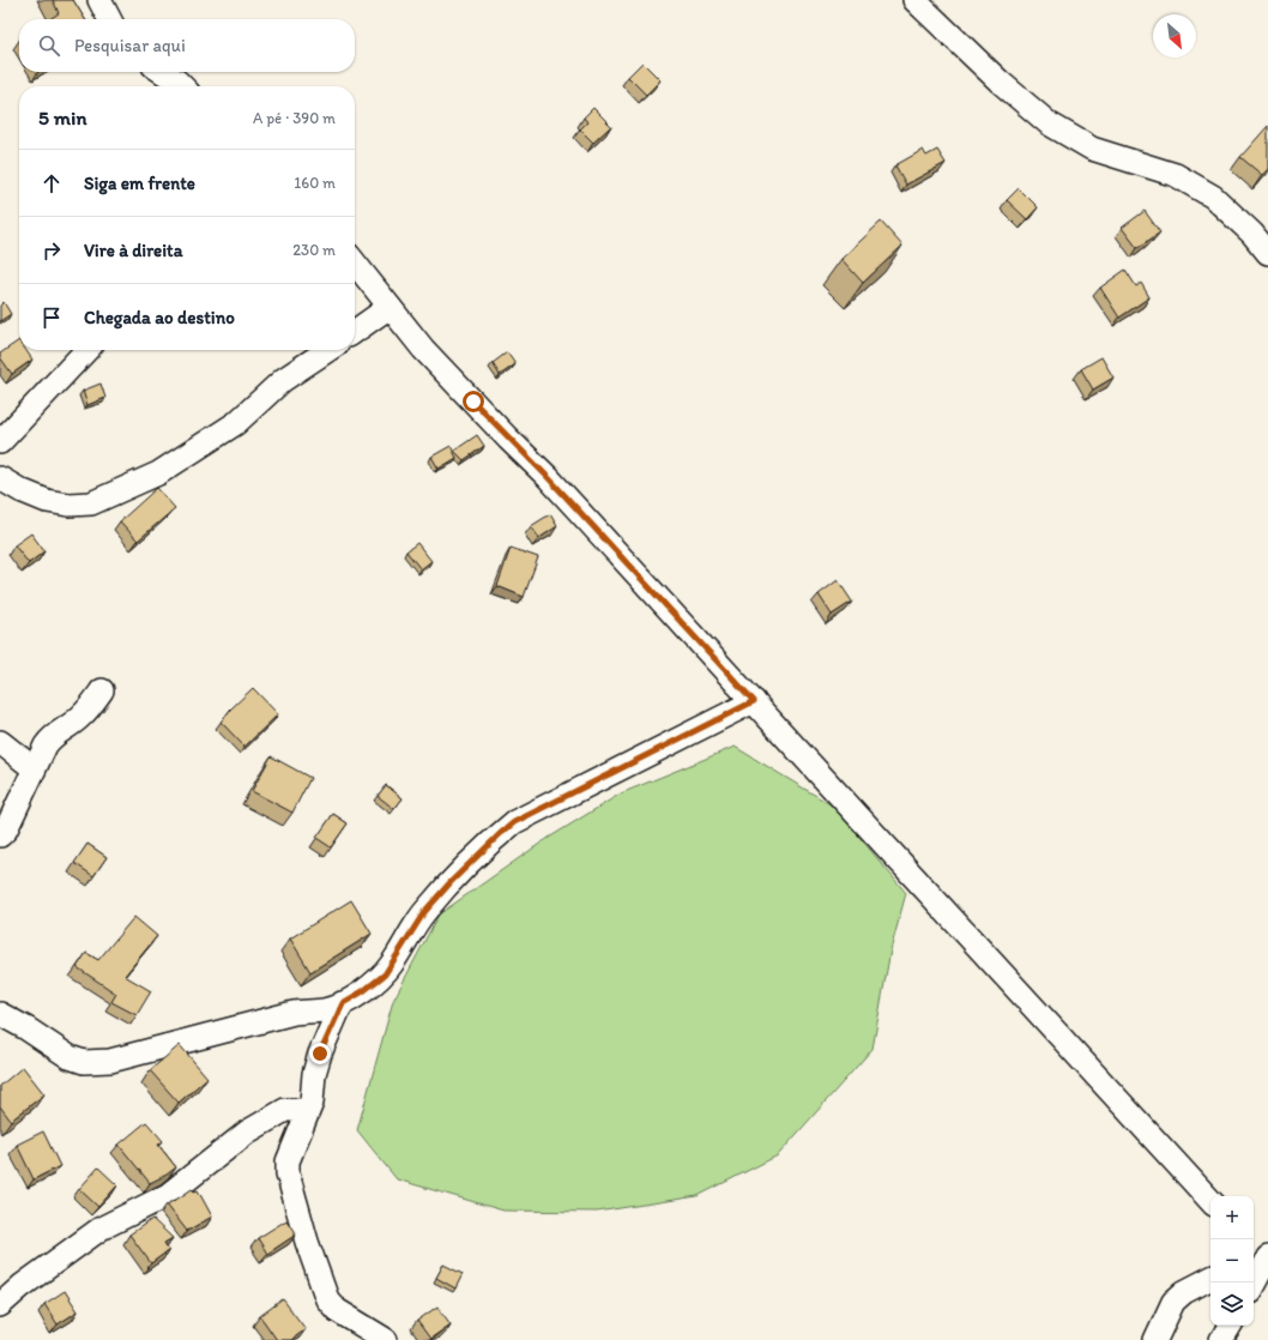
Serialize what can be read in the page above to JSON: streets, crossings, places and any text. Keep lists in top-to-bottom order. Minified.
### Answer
{"north":"bottom right","page":{"search":"Pesquisar aqui","heading":["5 min","A pé · 390 m"],"list":[["Siga em frente","160 m"],["Vire à direita","230 m"],"Chegada ao destino"],"map_buttons":["+","−"]}}
